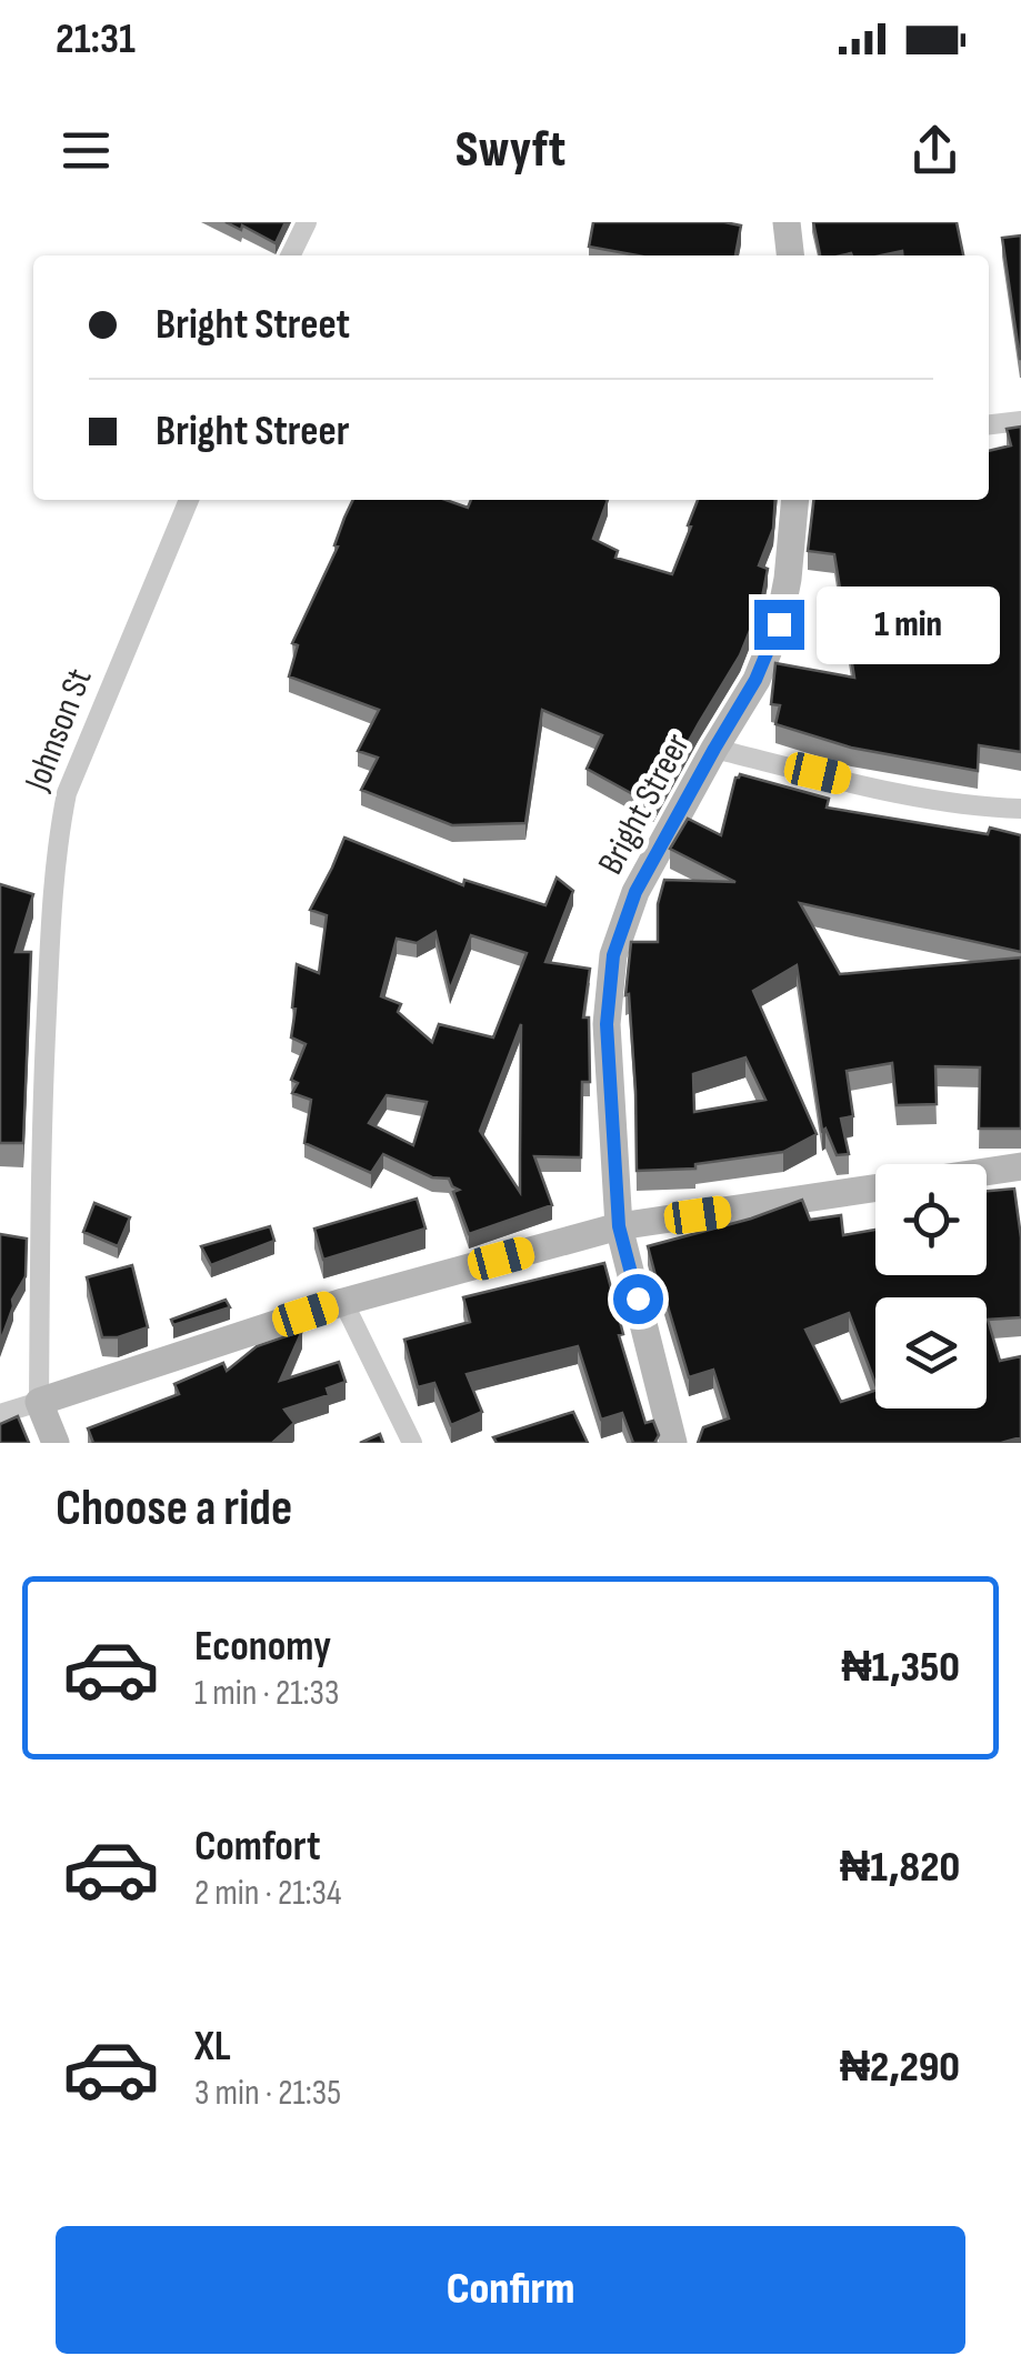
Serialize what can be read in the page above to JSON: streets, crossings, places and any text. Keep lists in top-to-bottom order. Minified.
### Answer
{"streets":{"street":["Johnson St","Bright Streer"]},"page":{"status":"21:31","header":"Swyft","banner":["Bright Street","Bright Streer"],"bubble":"1 min","heading":"Choose a ride","list":[{"name":"Economy","note":"1 min · 21:33","value":"₦1,350"},{"name":"Comfort","note":"2 min · 21:34","value":"₦1,820"},{"name":"XL","note":"3 min · 21:35","value":"₦2,290"}],"buttons":"Confirm"}}
